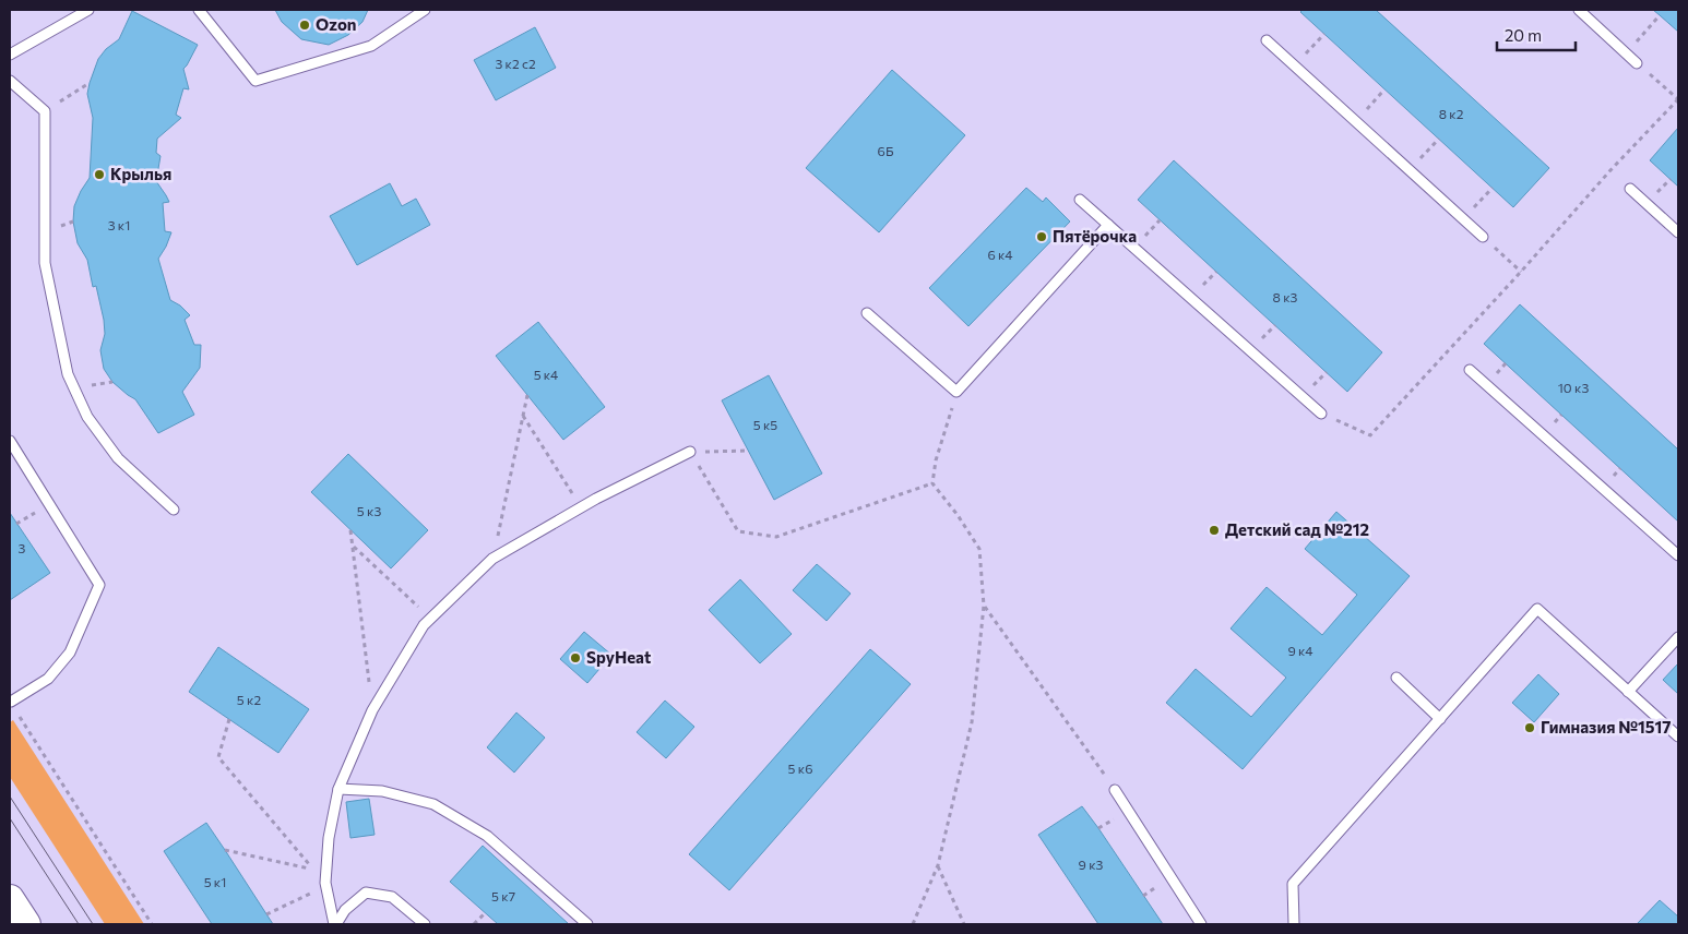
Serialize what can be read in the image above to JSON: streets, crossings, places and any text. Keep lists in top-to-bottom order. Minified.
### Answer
{"places":["Ozon","Крылья","Пятёрочка","Детский сад №212","SpyHeat","Гимназия №1517"],"house_numbers":["3 к2 с2","8 к2","6Б","3 к1","6 к4","8 к3","5 к4","10 к3","5 к5","5 к3","3","9 к4","5 к2","5 к6","9 к3","5 к1","5 к7"],"scale_bar":"20 m"}
